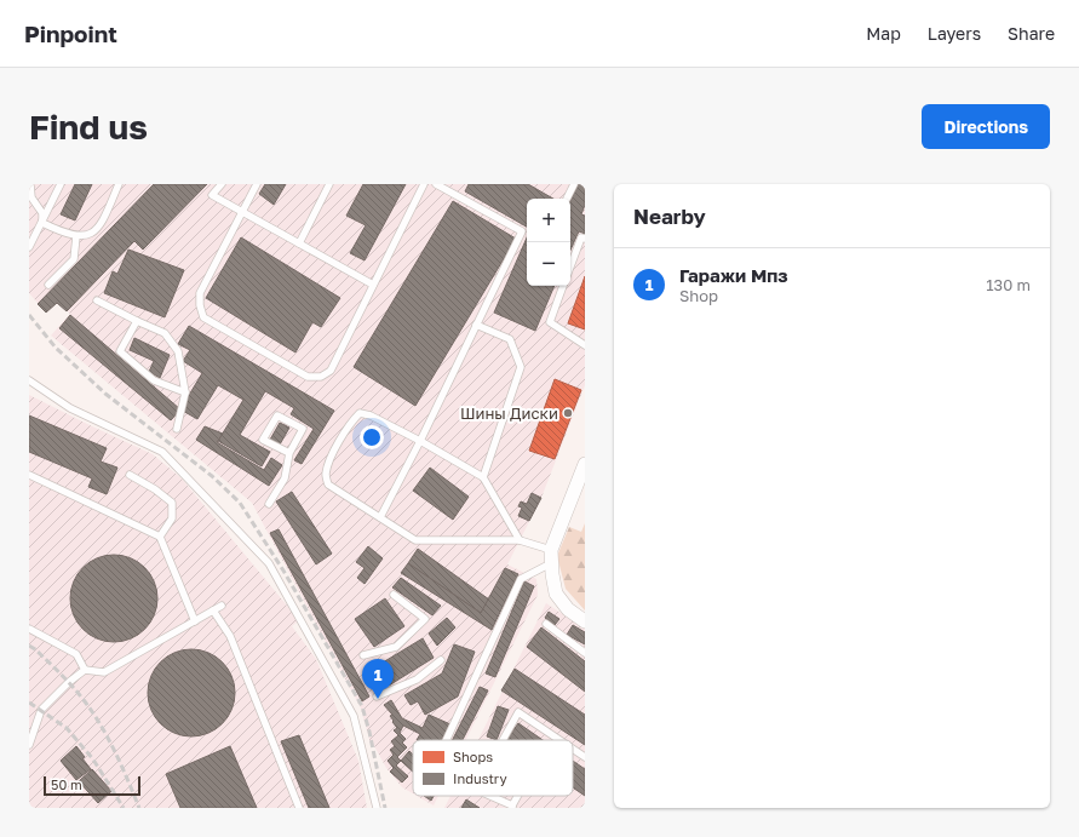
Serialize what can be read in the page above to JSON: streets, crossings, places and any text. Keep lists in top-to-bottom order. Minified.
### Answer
{"places":["Шины Диски"],"legend":["Shops","Industry"],"scale_bar":"50 m","page":{"header":"Pinpoint","nav":["Map","Layers","Share"],"buttons":"Directions","title":"Find us","heading":"Nearby","map_buttons":["+","−"],"list":[{"mark":"1","name":"Гаражи Мпз","note":"Shop","value":"130 m"}],"pins":"1","scale":"50 m"}}
